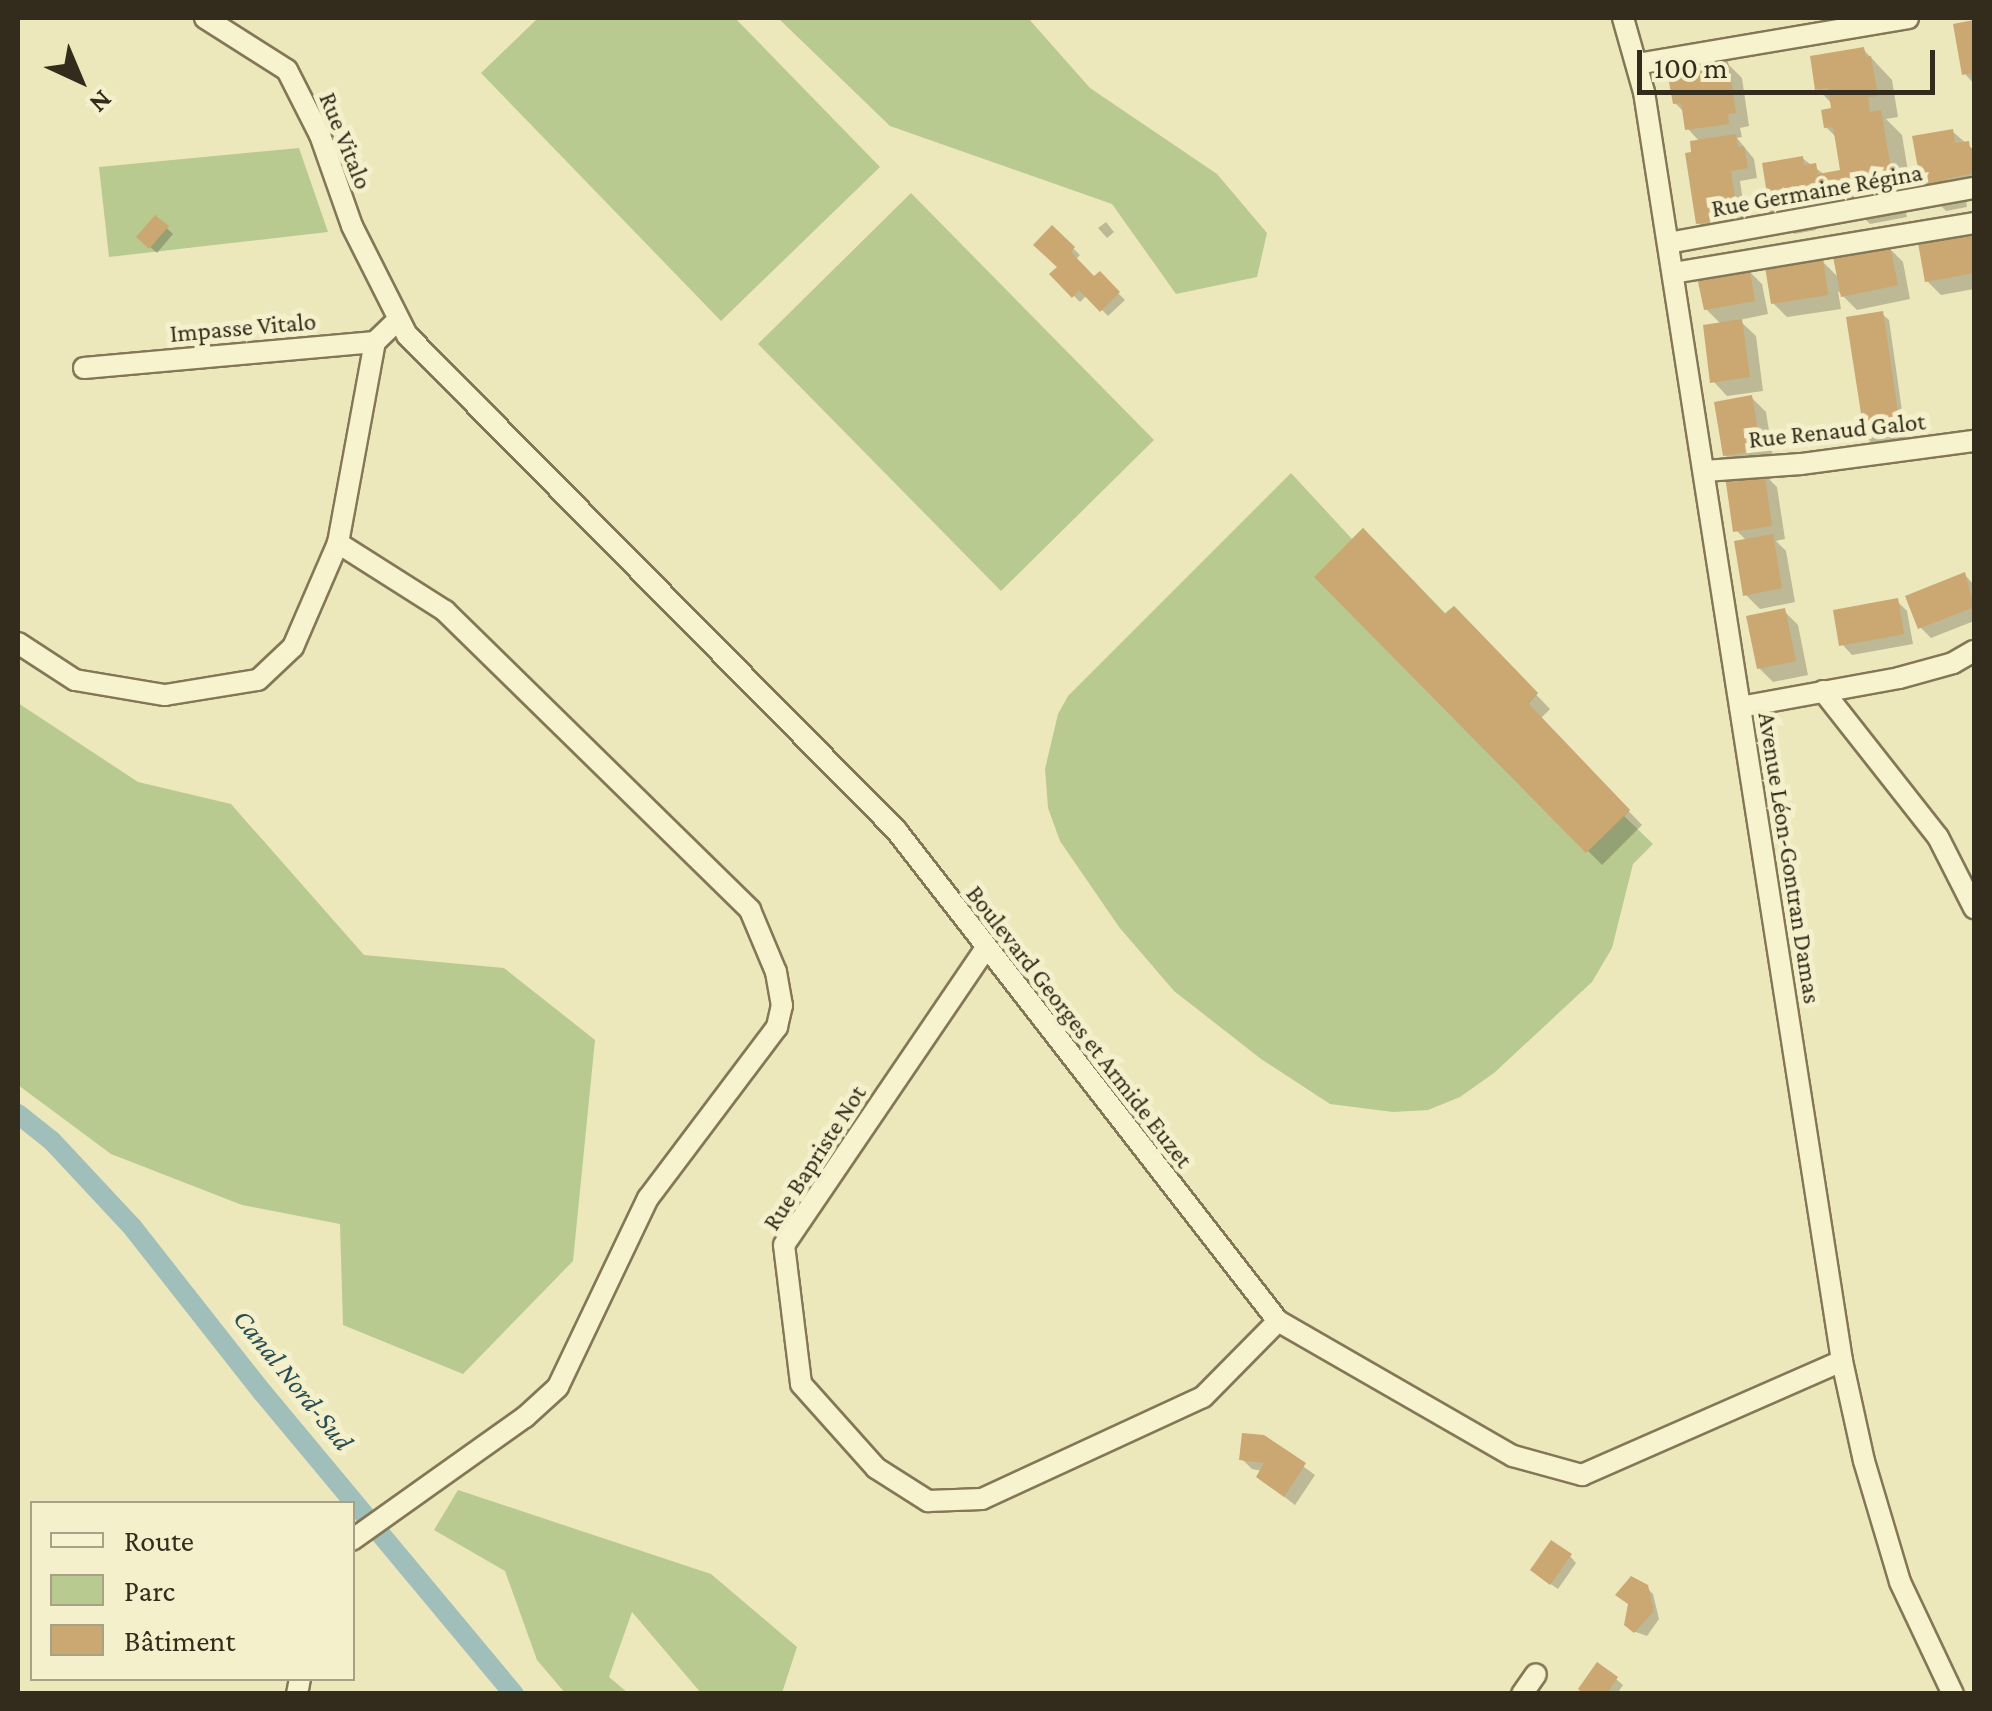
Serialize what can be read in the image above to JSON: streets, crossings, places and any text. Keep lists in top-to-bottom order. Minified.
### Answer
{"streets":{"street":["Rue Vitalo","Rue Germaine Régina","Impasse Vitalo","Rue Renaud Galot","Avenue Léon-Gontran Damas","Boulevard Georges et Armide Euzet","Rue Bapriste Not"]},"crossings":[["Rue Vitalo","Boulevard Georges et Armide Euzet"],["Rue Germaine Régina","Avenue Léon-Gontran Damas"],["Rue Renaud Galot","Avenue Léon-Gontran Damas"],["Avenue Léon-Gontran Damas","Boulevard Georges et Armide Euzet"],["Boulevard Georges et Armide Euzet","Rue Bapriste Not"]],"water":["Canal Nord-Sud"],"legend":["Route","Parc","Bâtiment"],"scale_bar":"100 m","north":"bottom right"}
